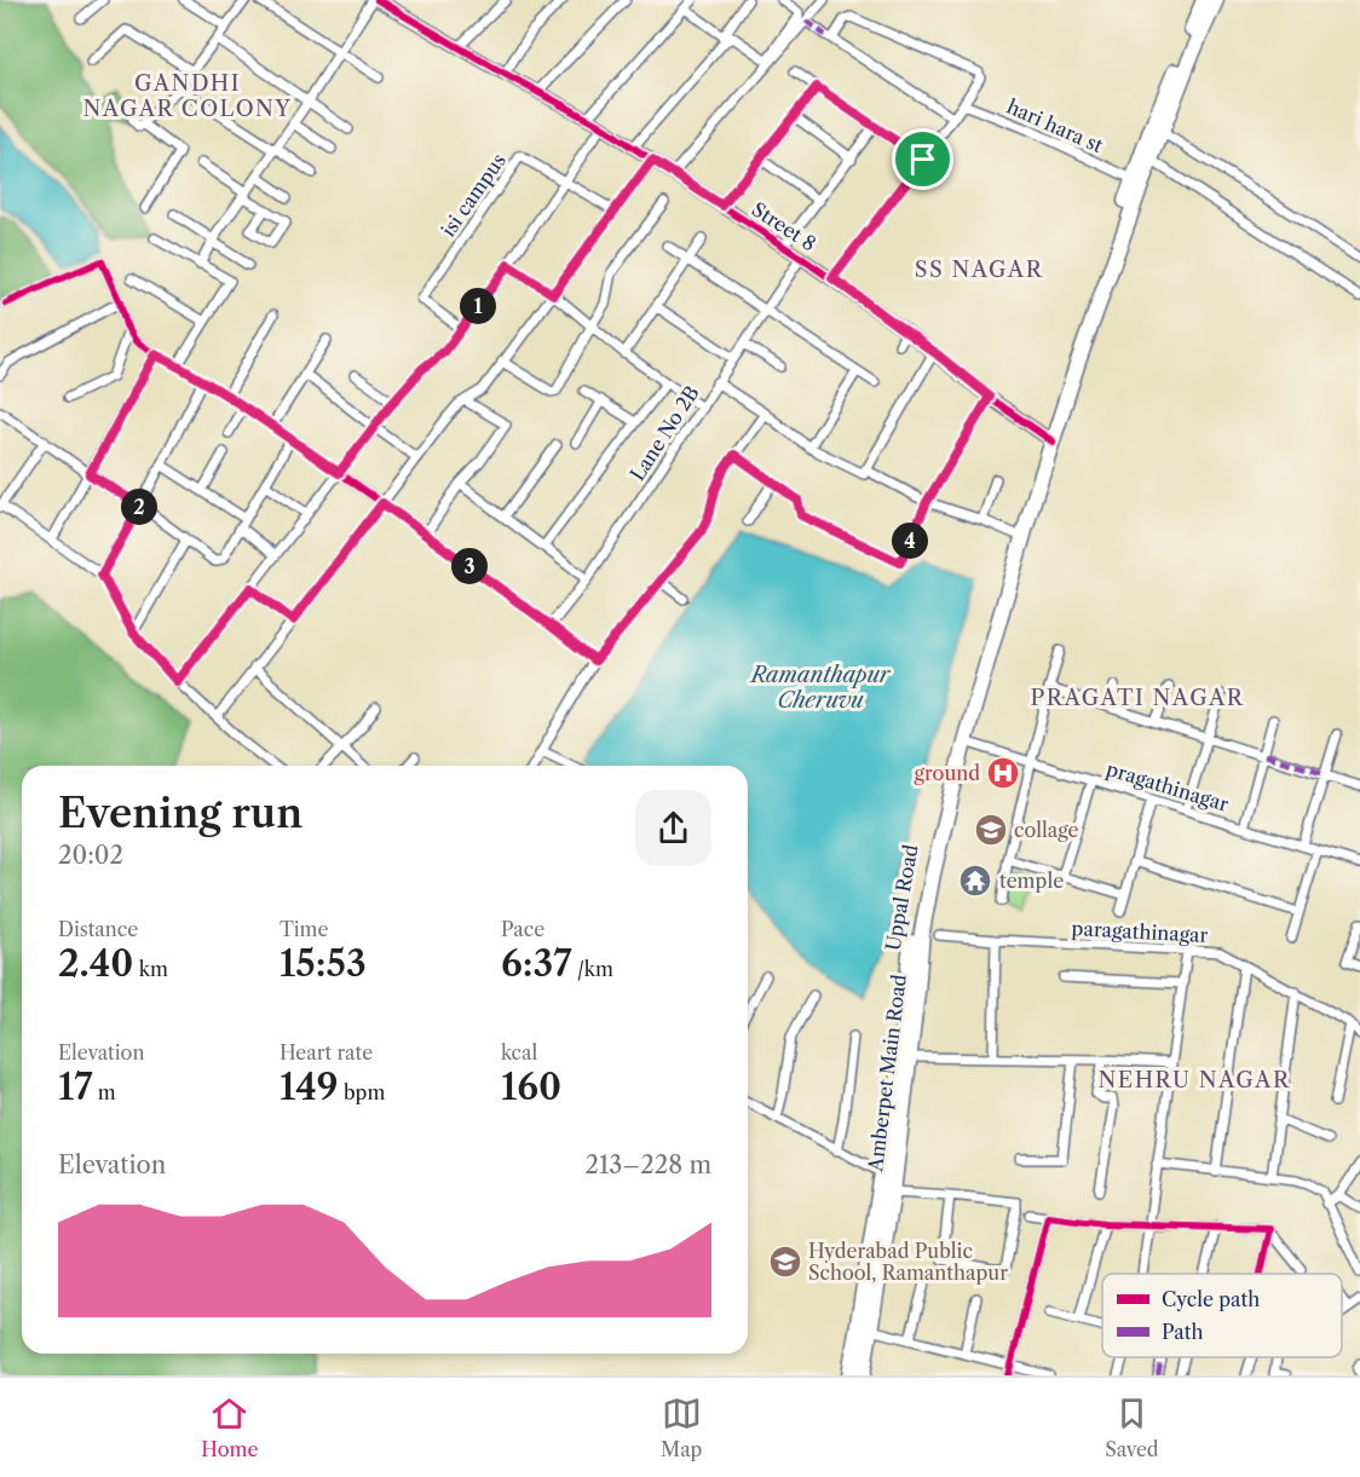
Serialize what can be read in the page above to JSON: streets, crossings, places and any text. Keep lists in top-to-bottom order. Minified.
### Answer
{"streets":{"highway":["Uppal Road","Amberpet Main Road"],"street":["hari hara st","isi campus","Street 8","Lane No 2B","pragathinagar","paragathinagar"]},"crossings":[["Street 8","Lane No 2B"],["Street 8","Uppal Road"],["Street 8","Amberpet Main Road"],["pragathinagar","Amberpet Main Road"],["Uppal Road","Amberpet Main Road"]],"districts":["GANDHI NAGAR COLONY","SS NAGAR","PRAGATI NAGAR","NEHRU NAGAR"],"water":["Ramanthapur Cheruvu"],"places":{"hospital":["ground"],"school or university":["collage","Hyderabad Public School, Ramanthapur"],"temple":["temple"]},"legend":["Cycle path","Path"],"page":{"pins":["1","2","4","3"],"heading":["Evening run","20:02"],"stats":[["Distance","2.40 km"],["Time","15:53"],["Pace","6:37 /km"],["Elevation","17 m"],["Heart rate","149 bpm"],["kcal","160"]],"chart":["Elevation","213–228 m"],"tabs":["Home","Map","Saved"]}}
